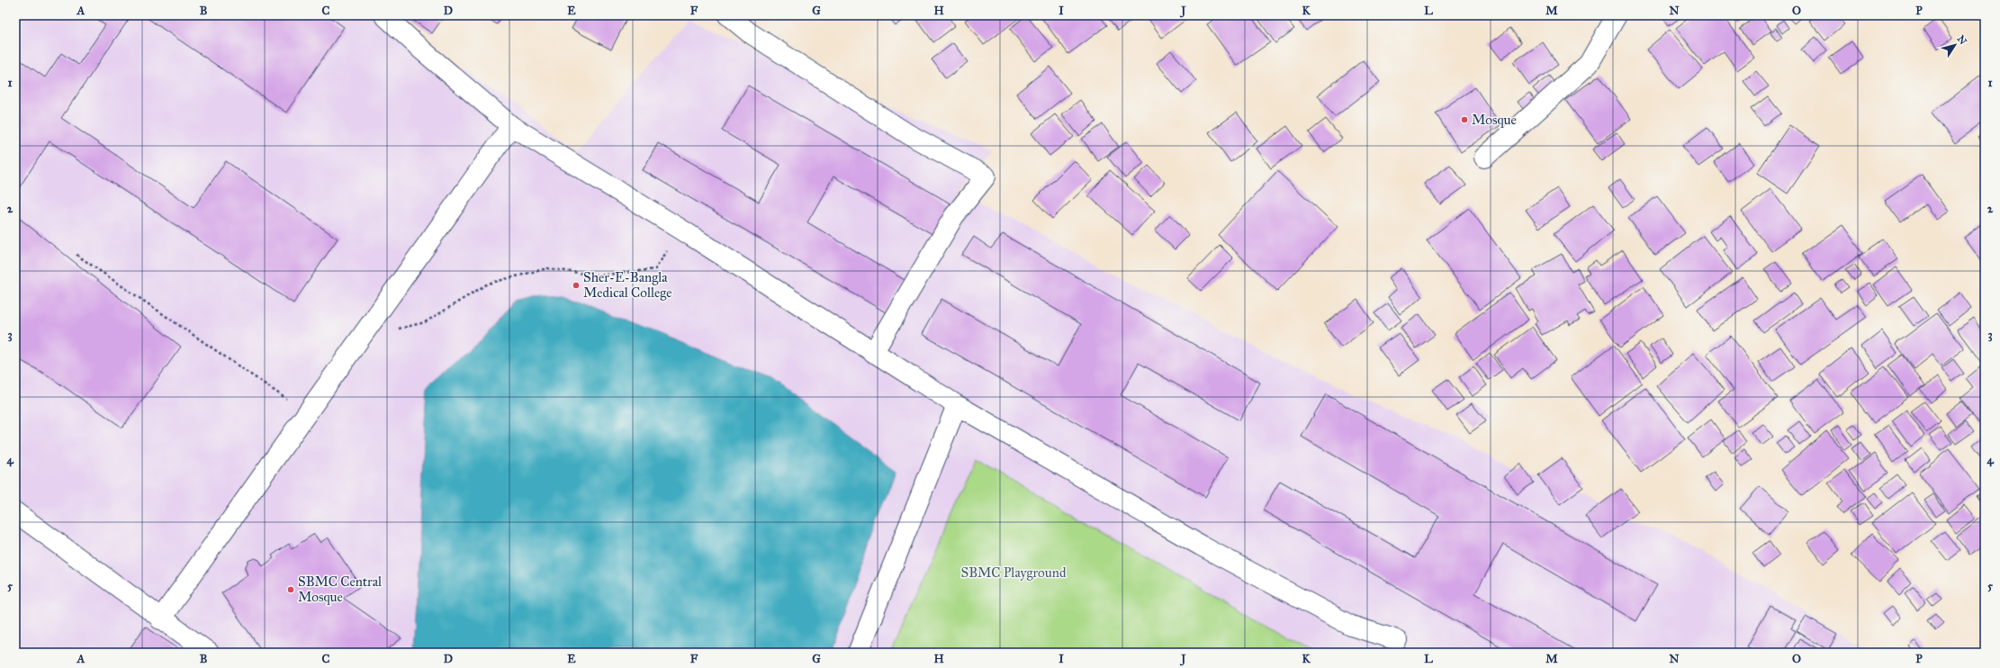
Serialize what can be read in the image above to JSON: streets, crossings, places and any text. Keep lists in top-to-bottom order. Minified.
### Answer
{"parks":["SBMC Playground"],"places":["Mosque","Sher-E-Bangla Medical College","SBMC Central Mosque"],"north":"top right","grid":{"columns":["A","B","C","D","E","F","G","H","I","J","K","L","M","N","O","P"],"rows":["1","2","3","4","5"]}}
